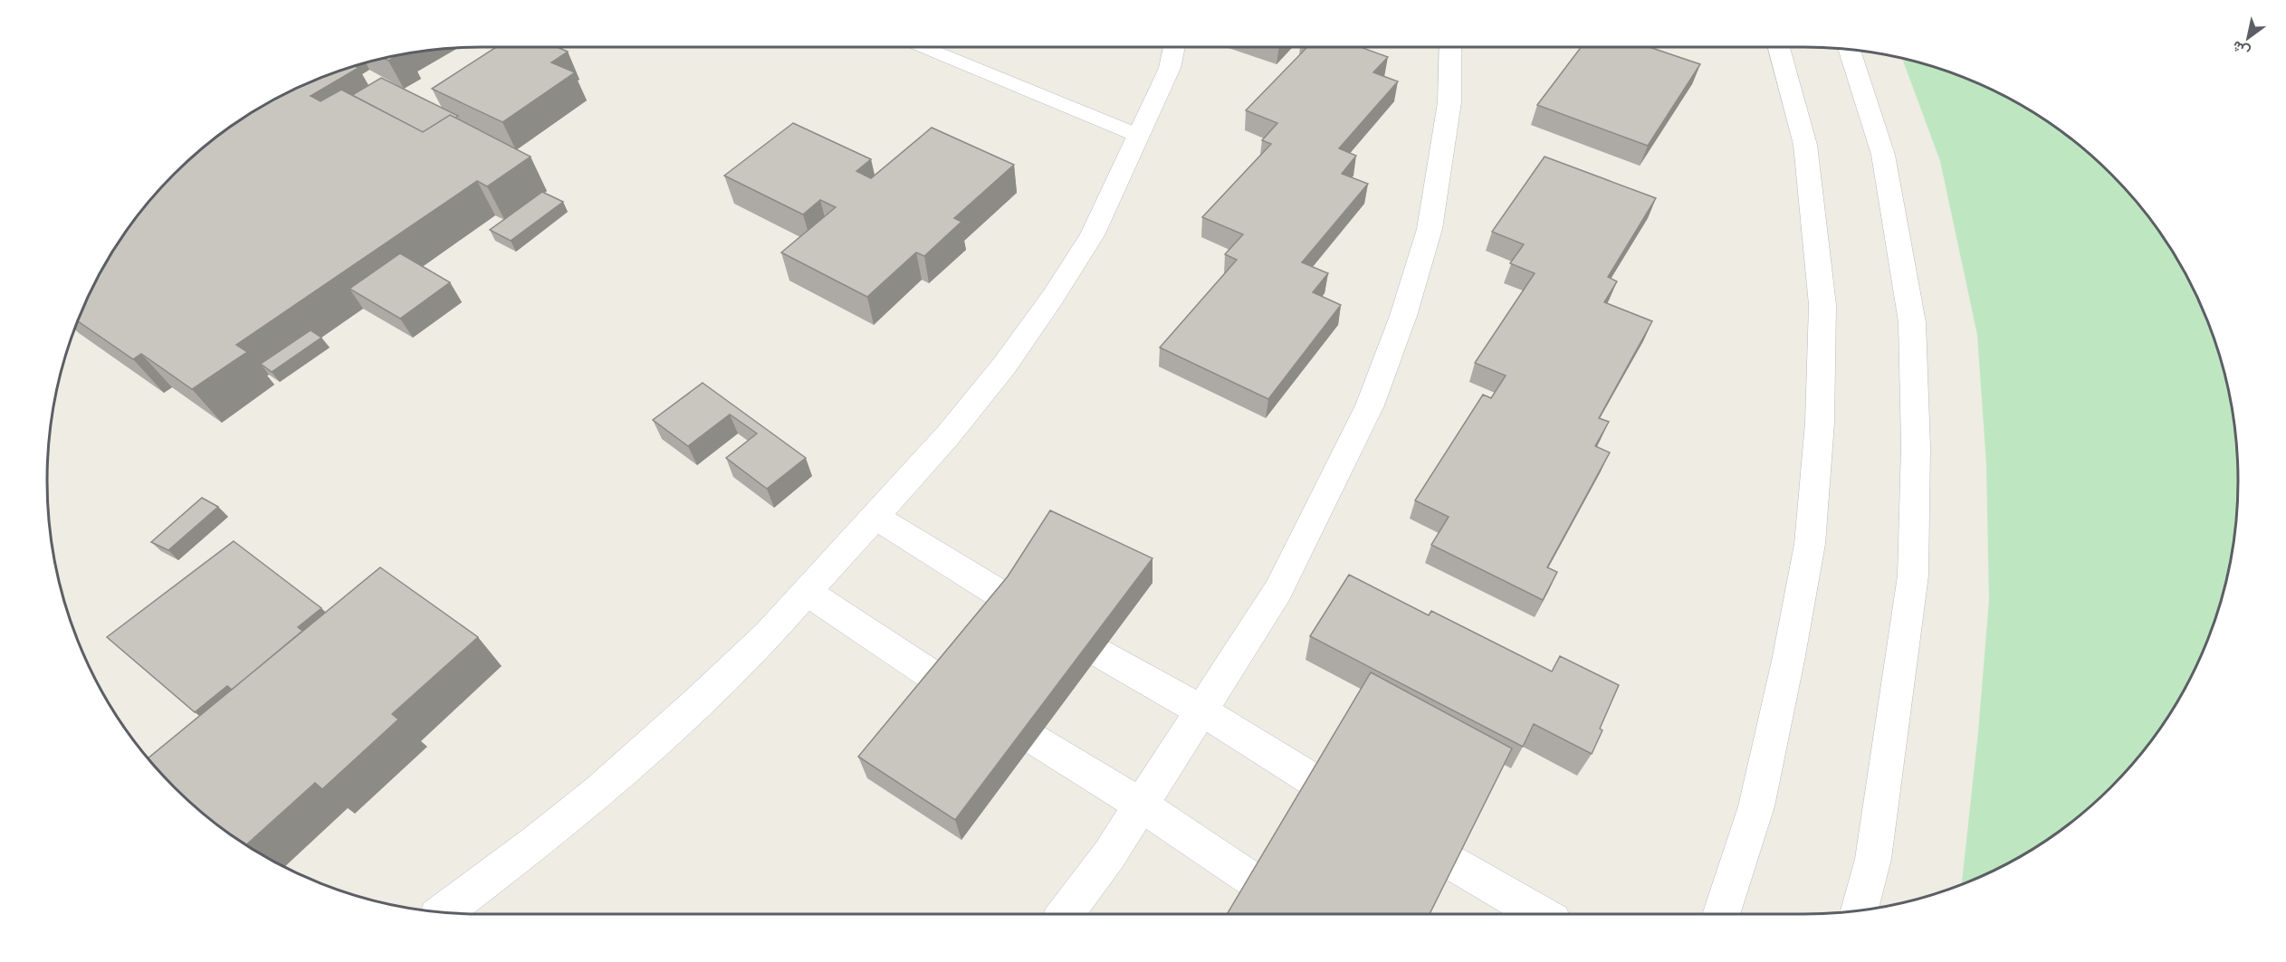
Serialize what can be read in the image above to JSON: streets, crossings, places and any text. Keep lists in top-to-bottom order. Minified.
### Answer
{"north":"bottom left"}
